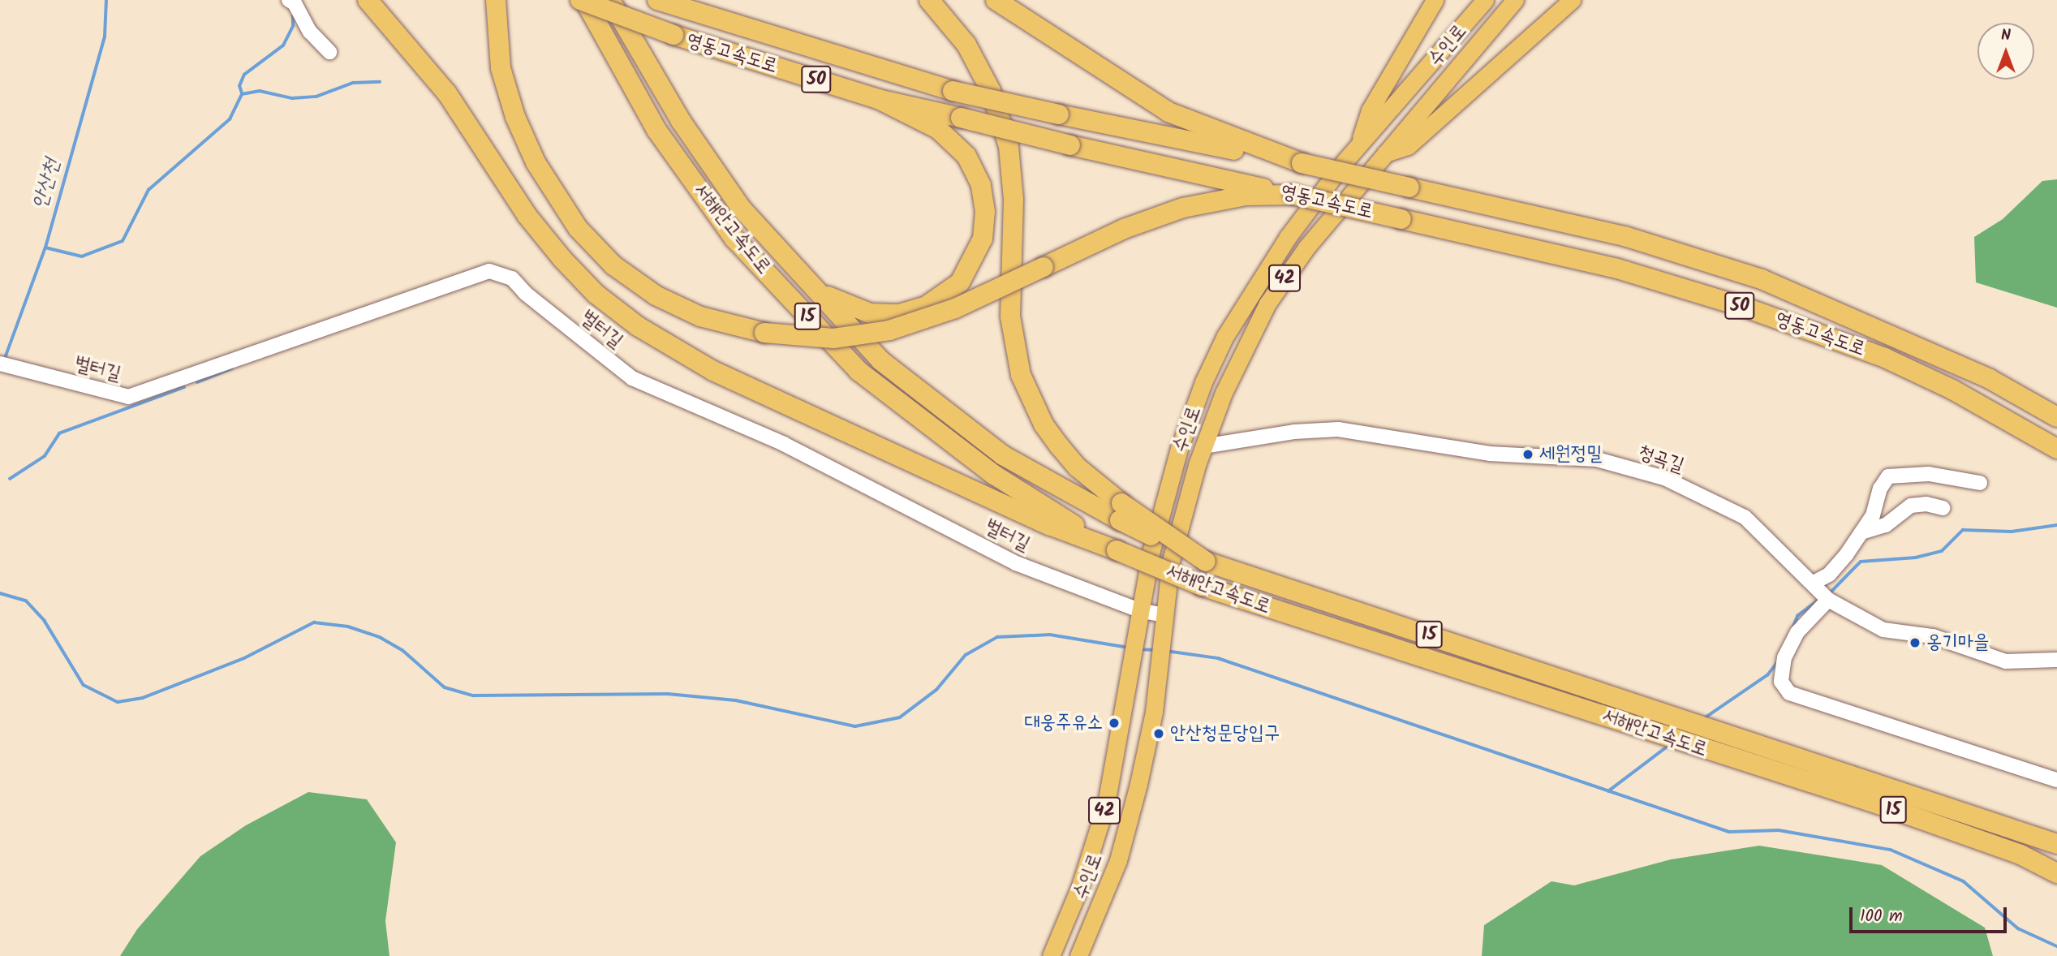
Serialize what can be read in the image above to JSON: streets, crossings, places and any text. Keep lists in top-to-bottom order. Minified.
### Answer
{"streets":{"highway":["영동고속도로","50","서해안고속도로","15"],"main road":["수인로","42"],"street":["벌터길","청곡길"]},"crossings":[["수인로","벌터길"],["수인로","청곡길"]],"water":["안산천"],"places":["세원정밀","옹기마을","대웅주유소","안산청문당입구"],"scale_bar":"100 m","north":"top"}
